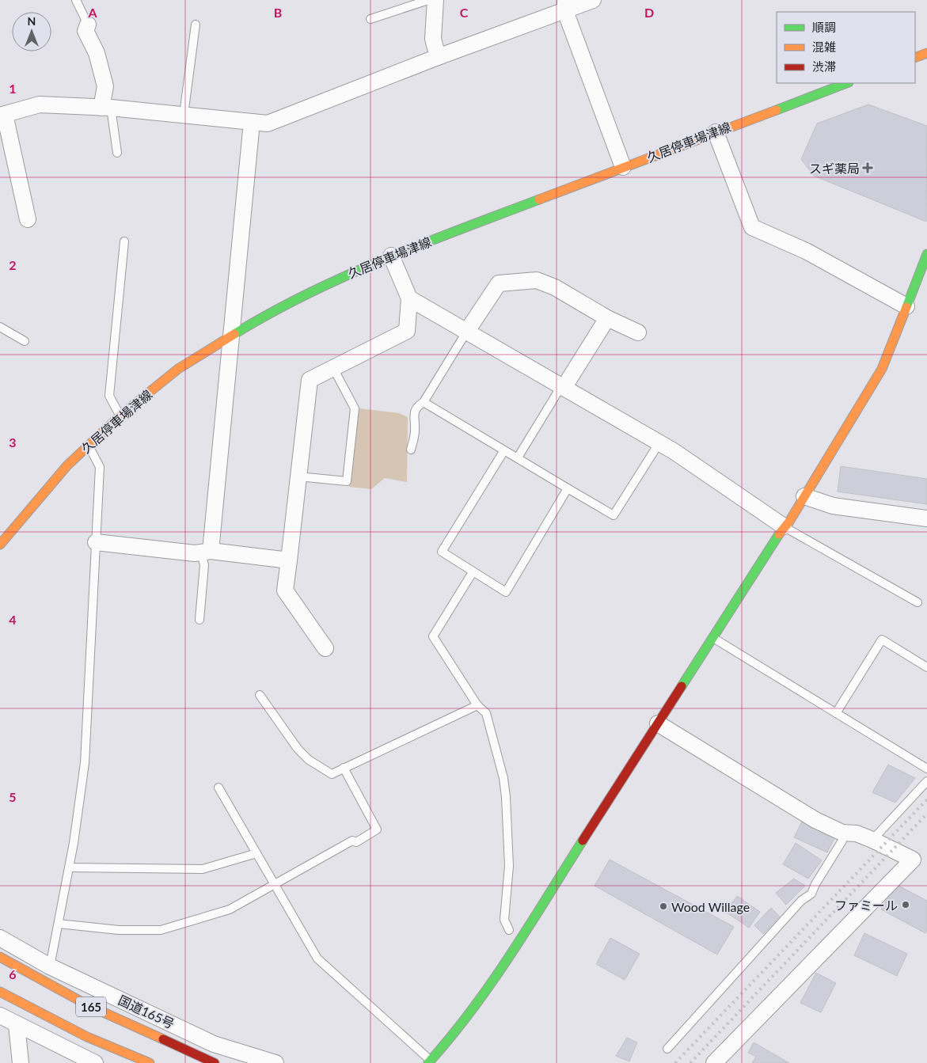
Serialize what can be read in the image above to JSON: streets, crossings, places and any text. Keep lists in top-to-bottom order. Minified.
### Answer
{"streets":{"main road":["久居停車場津線","165","国道165号"]},"places":{"health":["スギ薬局"],"other":["ファミール","Wood Willage"]},"legend":["順調","混雑","渋滞"],"north":"top","grid":{"columns":["A","B","C","D"],"rows":["1","2","3","4","5","6"]}}
